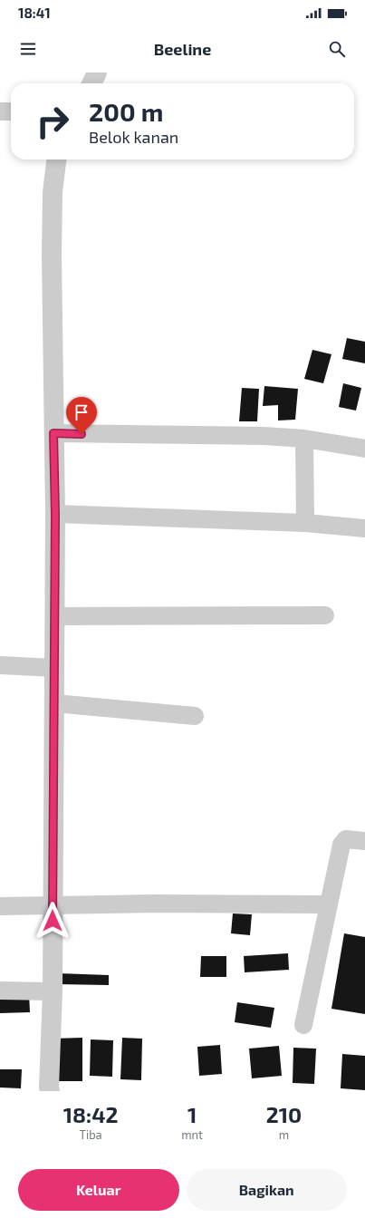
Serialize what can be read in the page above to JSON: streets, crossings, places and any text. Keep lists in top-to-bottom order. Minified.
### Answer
{"page":{"status":"18:41","header":"Beeline","turn":["200 m","Belok kanan"],"eta":["18:42","Tiba","1","mnt","210","m"],"buttons":["Keluar","Bagikan"]}}
